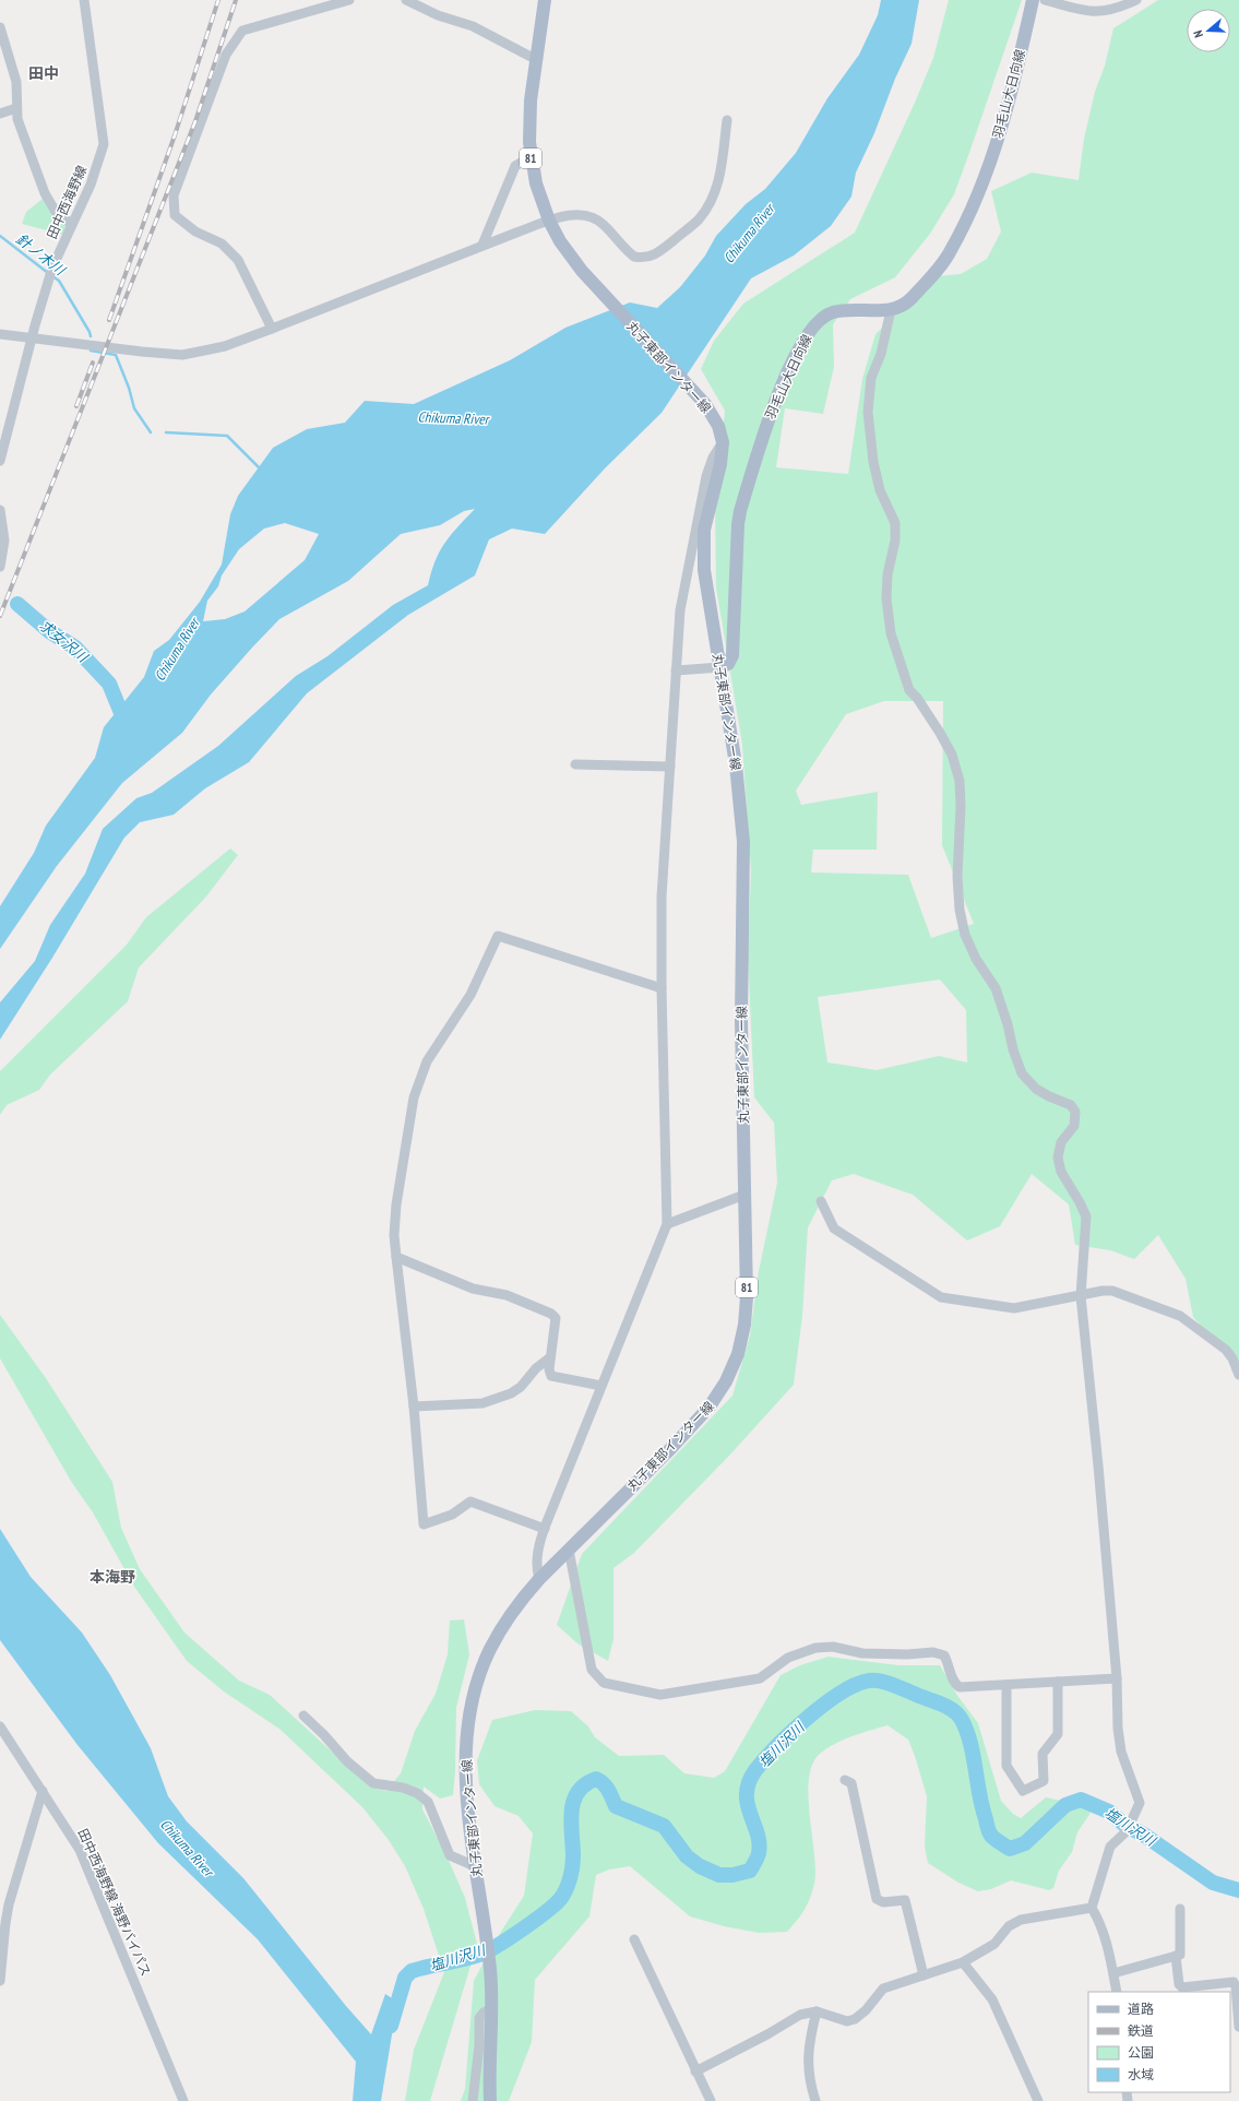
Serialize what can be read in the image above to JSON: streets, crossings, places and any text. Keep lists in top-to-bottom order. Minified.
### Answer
{"streets":{"main road":["羽毛山大日向線","81","丸子東部インター線"],"street":["田中西海野線","田中西海野線 海野バイパス"]},"crossings":[["羽毛山大日向線","丸子東部インター線"]],"districts":["田中","本海野"],"water":["Chikuma River","針ノ木川","求女沢川","塩川沢川"],"legend":["道路","鉄道","公園","水域"],"north":"left"}
